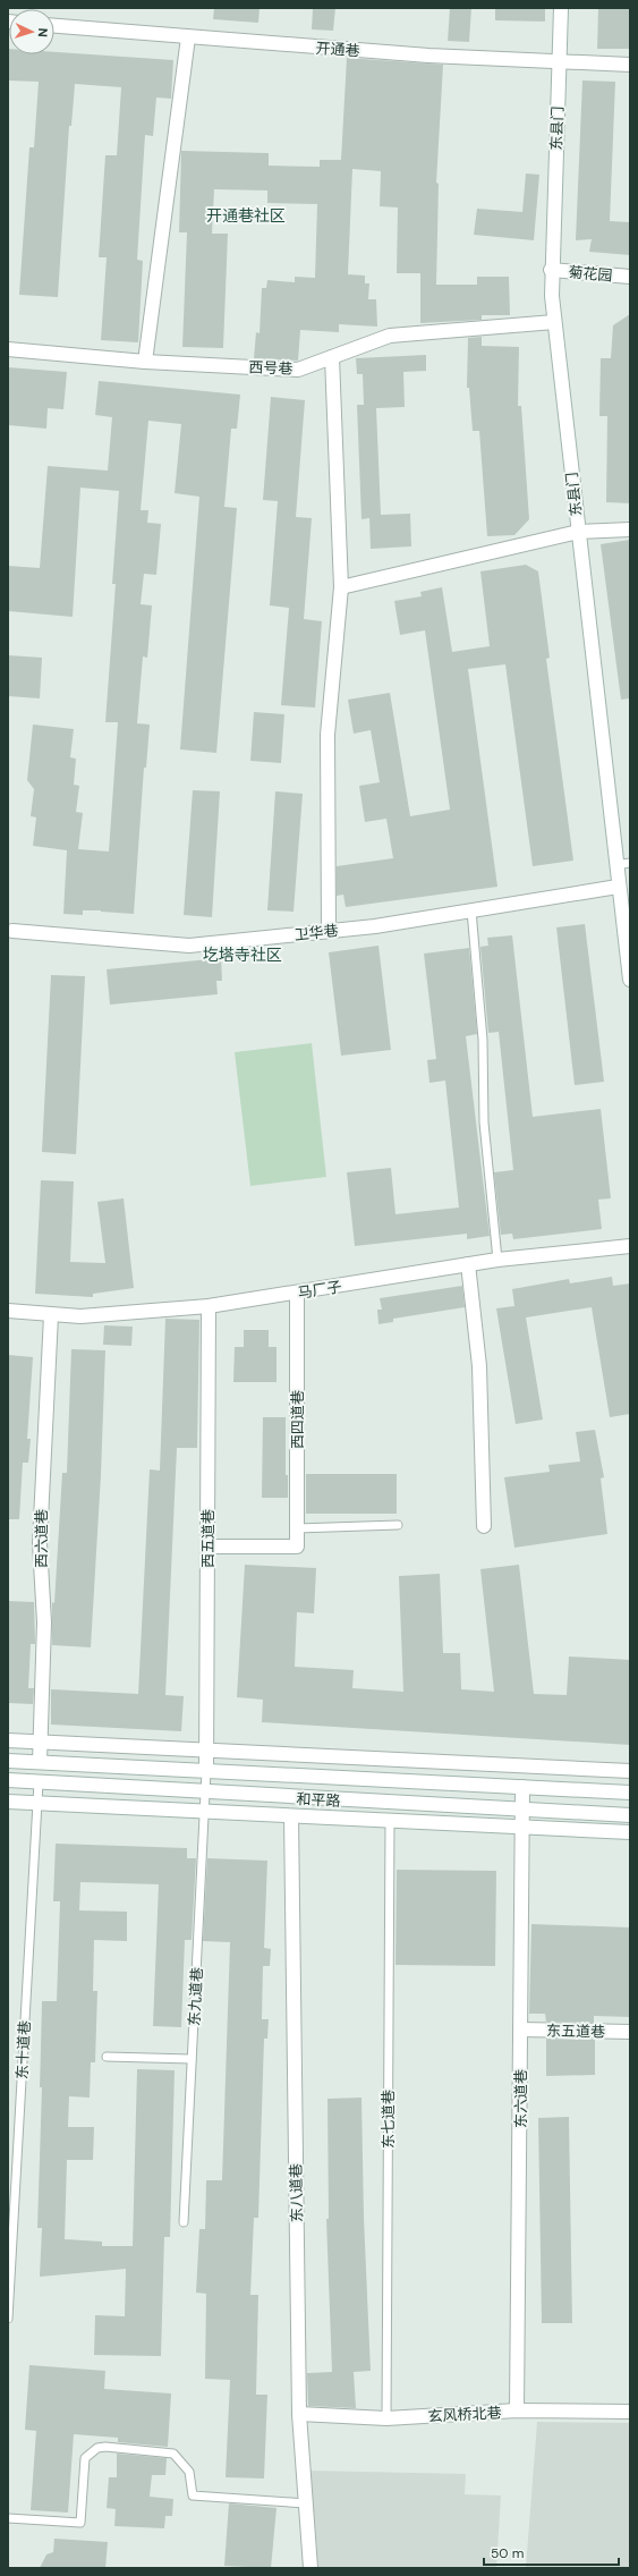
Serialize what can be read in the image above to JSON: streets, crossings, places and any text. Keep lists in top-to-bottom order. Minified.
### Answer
{"streets":{"street":["开通巷","东县门","菊花园","西号巷","卫华巷","马厂子","西四道巷","西六道巷","西五道巷","和平路","东五道巷","东六道巷","东八道巷","玄风桥北巷"],"lane":["东九道巷","东十道巷","东七道巷"]},"crossings":[["开通巷","东县门"],["东县门","菊花园"],["东县门","西号巷"],["东县门","卫华巷"],["马厂子","西四道巷"],["马厂子","西六道巷"],["马厂子","西五道巷"],["西四道巷","西五道巷"],["西六道巷","和平路"],["西五道巷","和平路"],["西五道巷","东九道巷"],["和平路","东九道巷"],["和平路","东十道巷"],["和平路","东六道巷"],["东五道巷","东六道巷"],["东六道巷","玄风桥北巷"],["东七道巷","玄风桥北巷"],["东八道巷","玄风桥北巷"]],"districts":["开通巷社区","圪塔寺社区"],"scale_bar":"50 m","north":"right"}
